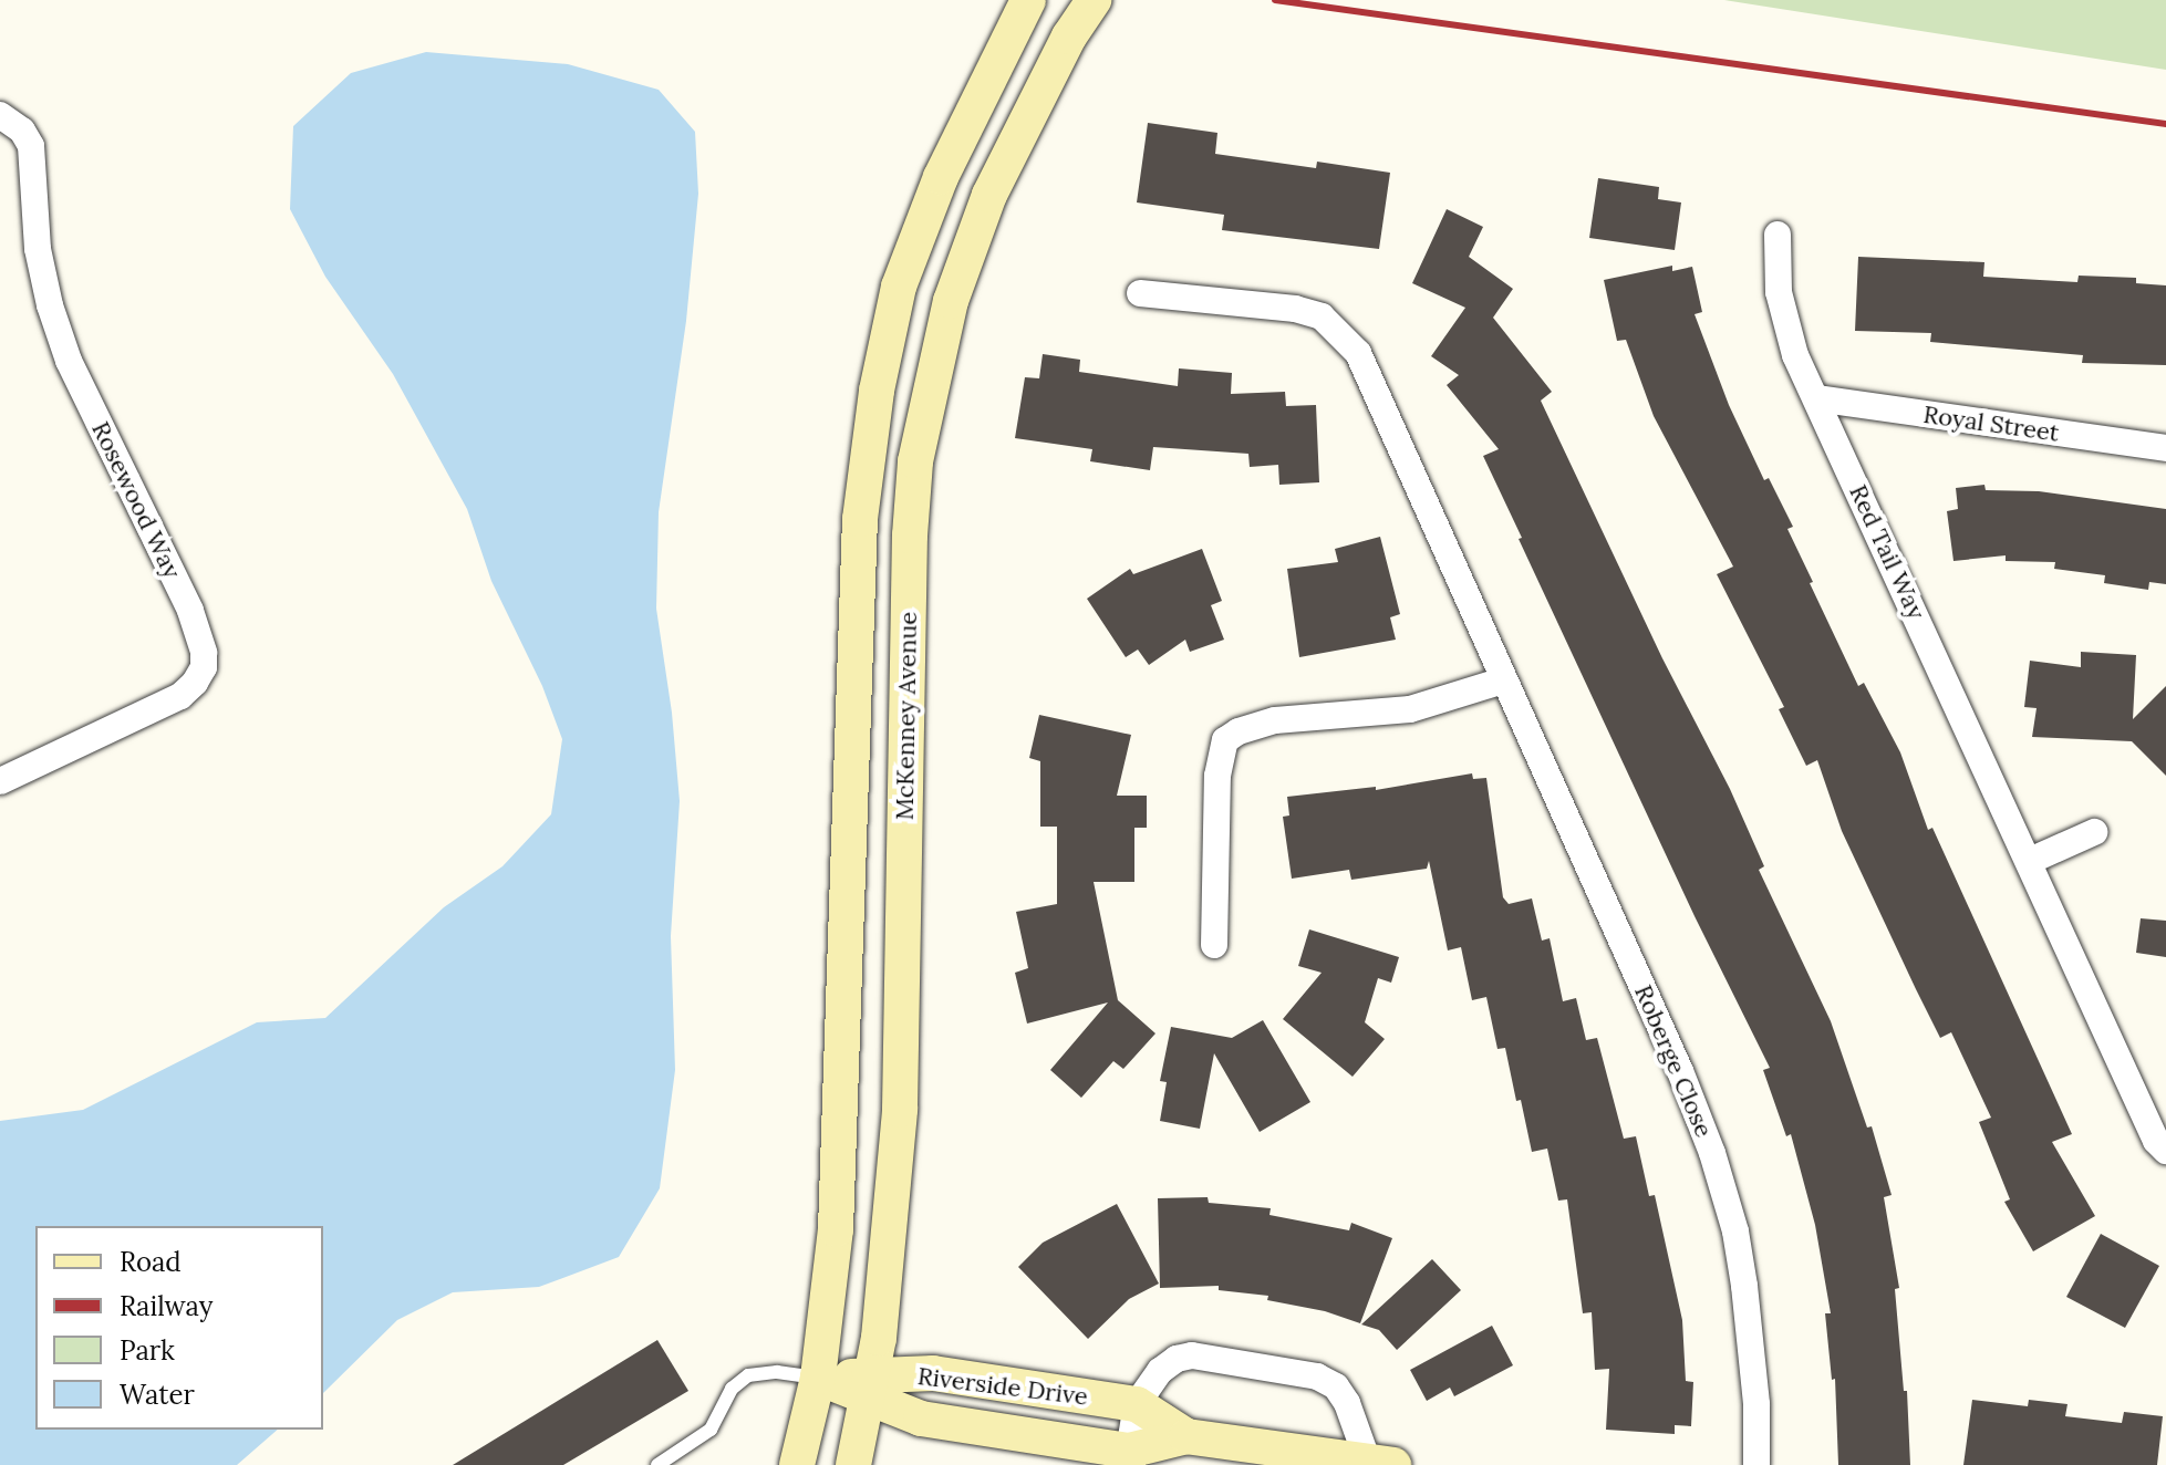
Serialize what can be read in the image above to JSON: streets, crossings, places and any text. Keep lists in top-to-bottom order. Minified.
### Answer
{"streets":{"main road":["McKenney Avenue","Riverside Drive"],"street":["Royal Street","Rosewood Way","Red Tail Way","Roberge Close"]},"crossings":[["Royal Street","Red Tail Way"],["McKenney Avenue","Riverside Drive"]],"legend":["Road","Railway","Park","Water"]}
